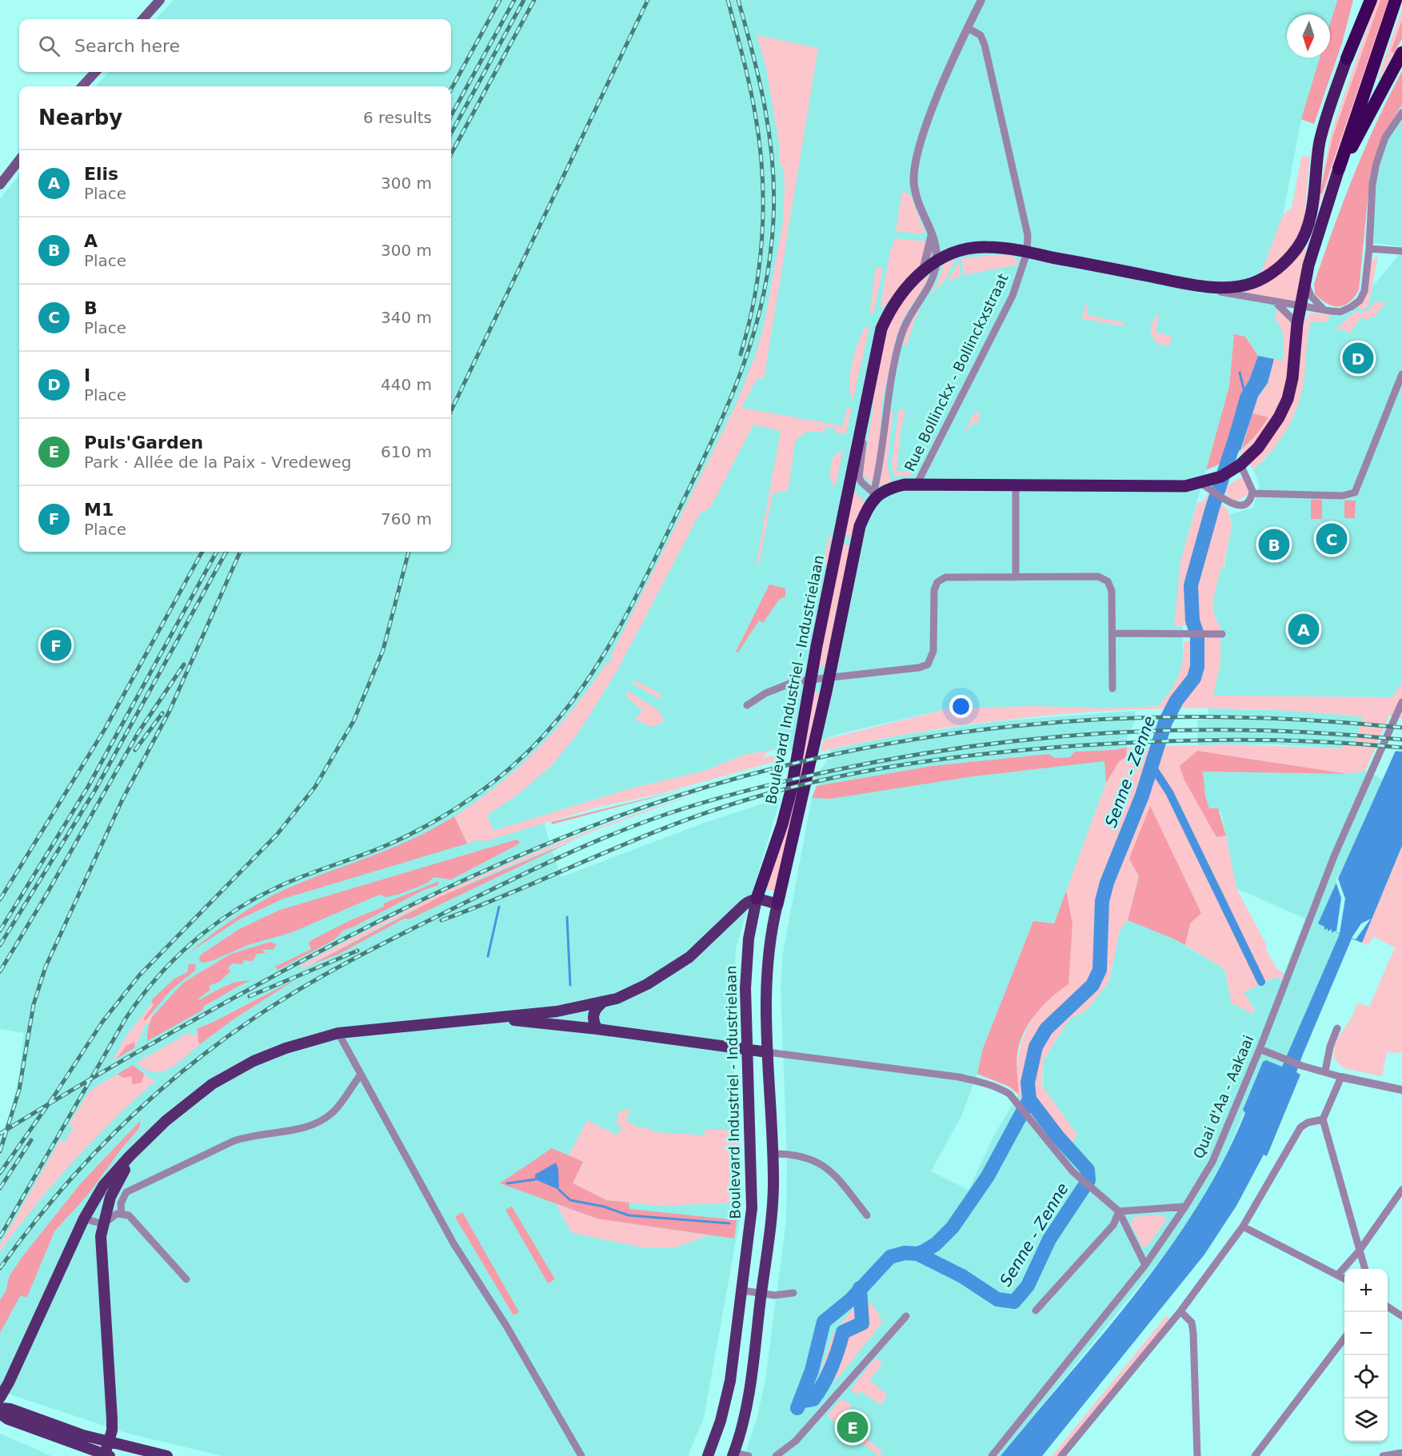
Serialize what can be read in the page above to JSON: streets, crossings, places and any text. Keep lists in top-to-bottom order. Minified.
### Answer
{"streets":{"highway":["Boulevard Industriel - Industrielaan"],"street":["Rue Bollinckx - Bollinckxstraat","Quai d'Aa - Aakaai"]},"crossings":[["Rue Bollinckx - Bollinckxstraat","Boulevard Industriel - Industrielaan"]],"water":["Senne - Zenne"],"north":"bottom","page":{"search":"Search here","heading":["Nearby","6 results"],"list":[{"mark":"A","name":"Elis","note":"Place","value":"300 m"},{"mark":"B","name":"A","note":"Place","value":"300 m"},{"mark":"C","name":"B","note":"Place","value":"340 m"},{"mark":"D","name":"I","note":"Place","value":"440 m"},{"mark":"E","name":"Puls'Garden","note":"Park · Allée de la Paix - Vredeweg","value":"610 m"},{"mark":"F","name":"M1","note":"Place","value":"760 m"}],"pins":["D","C","B","A","F","E"],"map_buttons":["+","−"]}}
